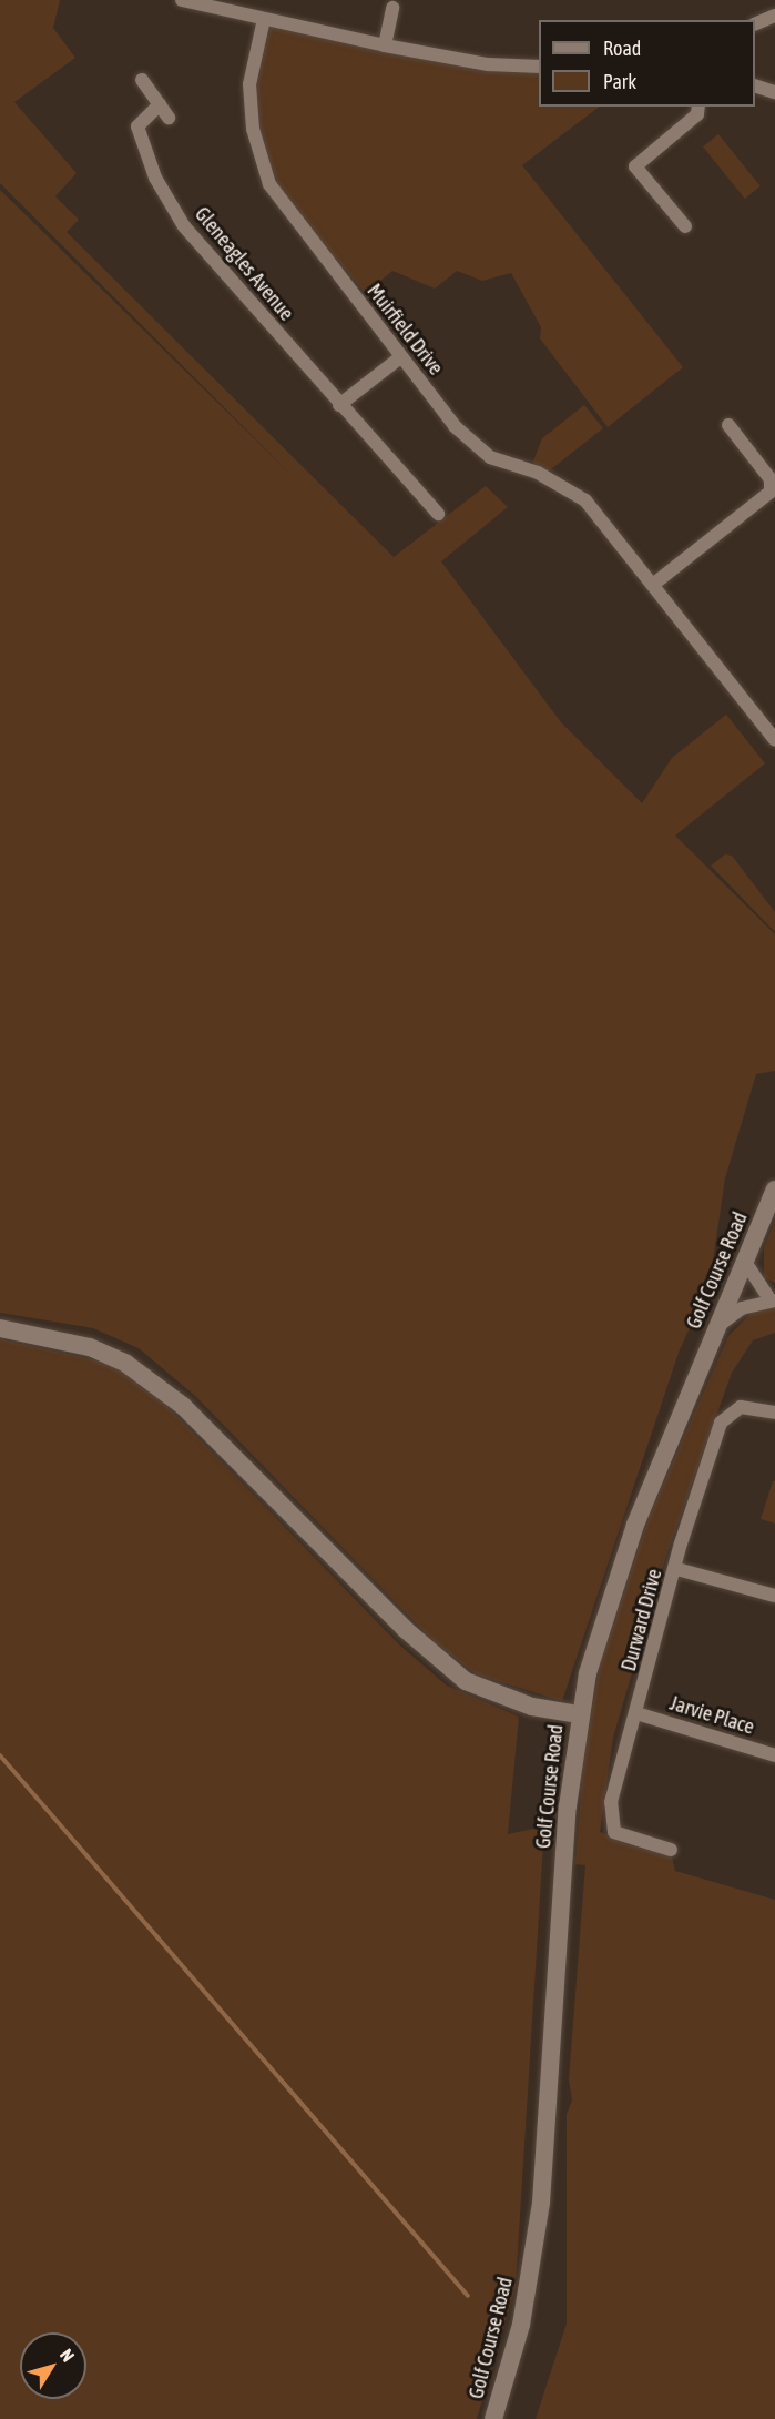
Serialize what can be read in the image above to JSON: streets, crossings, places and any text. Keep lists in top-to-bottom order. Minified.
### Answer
{"streets":{"street":["Gleneagles Avenue","Muirfield Drive","Golf Course Road","Durward Drive","Jarvie Place"]},"crossings":[["Durward Drive","Jarvie Place"]],"legend":["Road","Park"],"north":"top right"}
